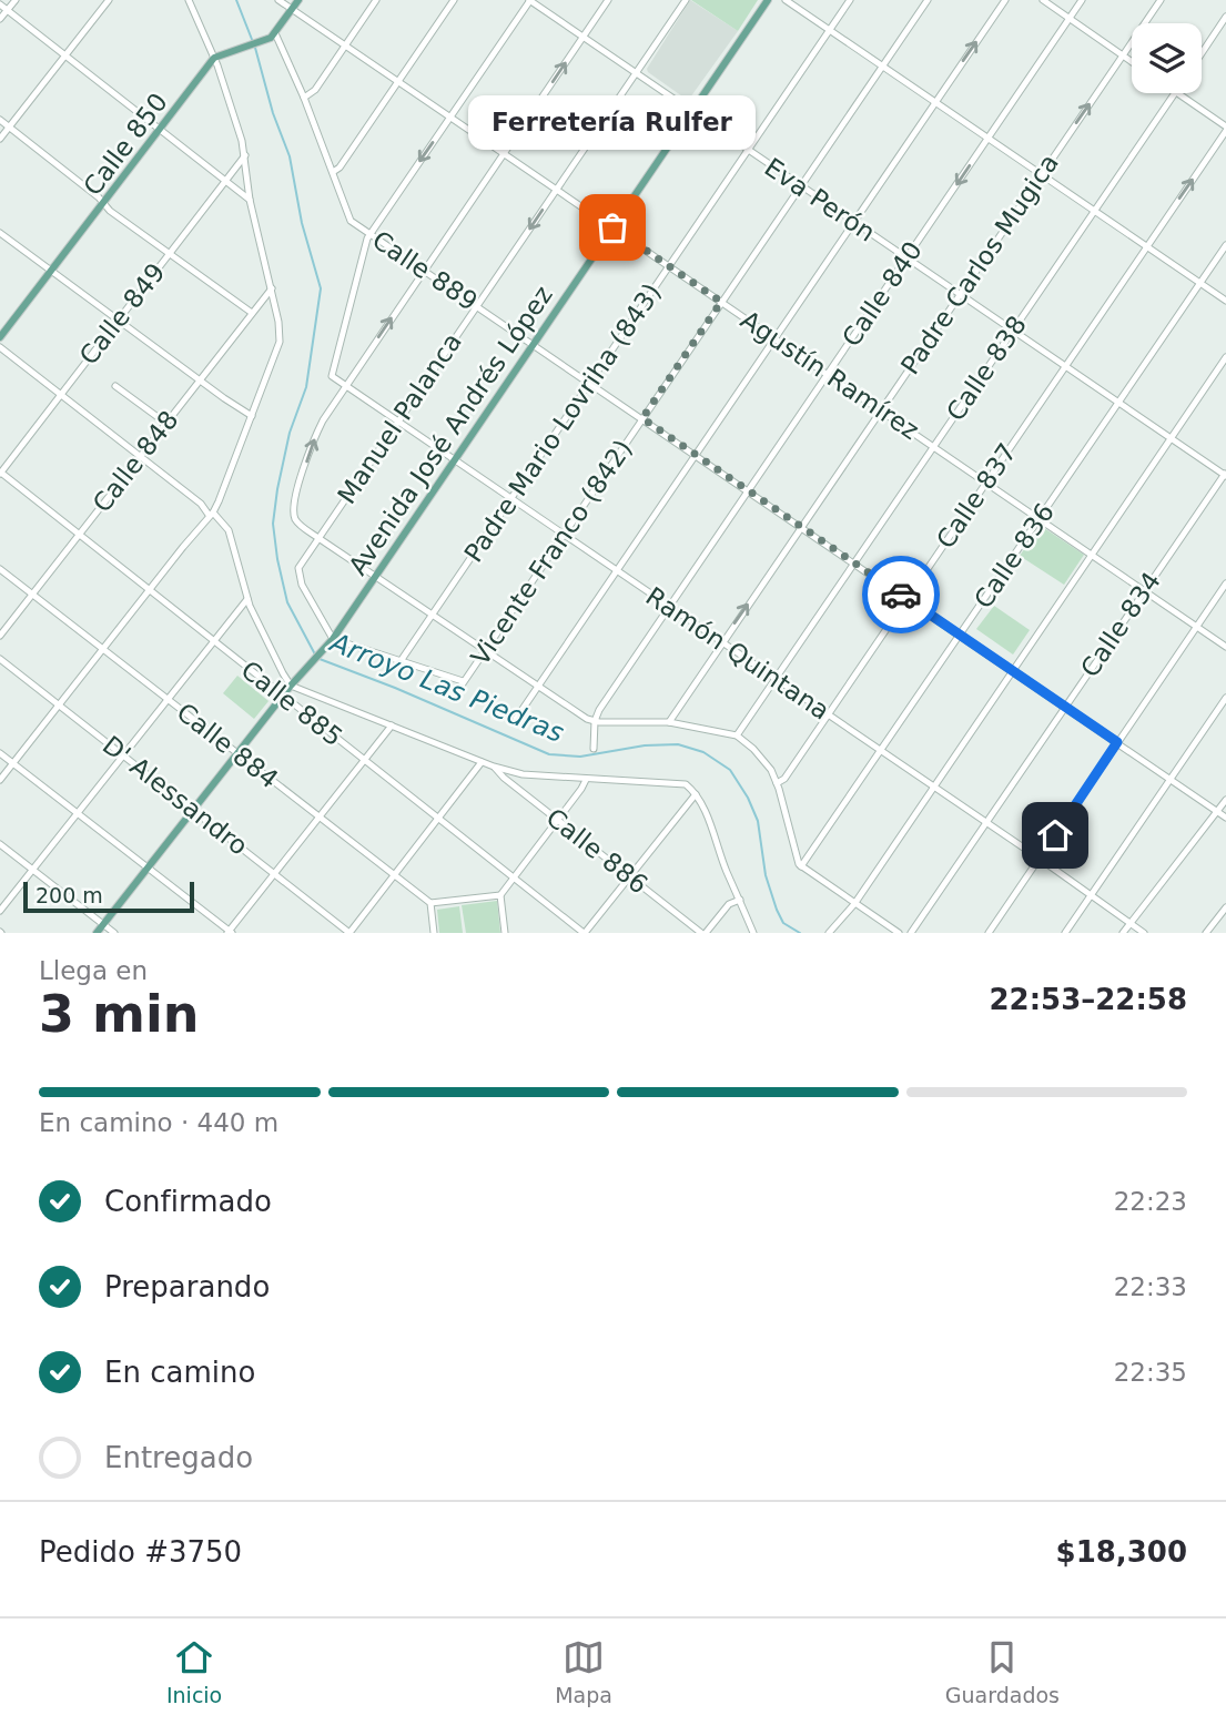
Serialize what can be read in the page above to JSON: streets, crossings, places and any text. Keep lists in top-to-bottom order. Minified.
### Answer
{"streets":{"main road":["Calle 850","Avenida José Andrés López"],"street":["Eva Perón","Padre Carlos Mugica","Calle 889","Calle 840","Calle 849","Calle 838","Agustín Ramírez","Manuel Palanca","Padre Mario Lovriha (843)","Calle 848","Calle 837","Vicente Franco (842)","Calle 836","Calle 834","Ramón Quintana","Calle 885","Calle 884","D' Alessandro","Calle 886"]},"crossings":[["Eva Perón","Padre Carlos Mugica"],["Eva Perón","Calle 840"],["Eva Perón","Calle 838"],["Eva Perón","Manuel Palanca"],["Eva Perón","Padre Mario Lovriha (843)"],["Eva Perón","Avenida José Andrés López"],["Eva Perón","Calle 837"],["Eva Perón","Vicente Franco (842)"],["Eva Perón","Calle 836"],["Eva Perón","Calle 834"],["Padre Carlos Mugica","Calle 889"],["Padre Carlos Mugica","Agustín Ramírez"],["Padre Carlos Mugica","Ramón Quintana"],["Calle 889","Calle 840"],["Calle 889","Calle 838"],["Calle 889","Manuel Palanca"],["Calle 889","Padre Mario Lovriha (843)"],["Calle 889","Avenida José Andrés López"],["Calle 889","Calle 837"],["Calle 889","Vicente Franco (842)"],["Calle 889","Calle 836"],["Calle 889","Calle 834"],["Calle 889","Ramón Quintana"],["Calle 840","Agustín Ramírez"],["Calle 840","Ramón Quintana"],["Calle 849","Calle 885"],["Calle 838","Agustín Ramírez"],["Calle 838","Ramón Quintana"],["Agustín Ramírez","Manuel Palanca"],["Agustín Ramírez","Padre Mario Lovriha (843)"],["Agustín Ramírez","Avenida José Andrés López"],["Agustín Ramírez","Calle 837"],["Agustín Ramírez","Vicente Franco (842)"],["Agustín Ramírez","Calle 836"],["Agustín Ramírez","Calle 834"],["Manuel Palanca","Avenida José Andrés López"],["Manuel Palanca","Ramón Quintana"],["Padre Mario Lovriha (843)","Ramón Quintana"],["Avenida José Andrés López","Ramón Quintana"],["Avenida José Andrés López","Calle 885"],["Avenida José Andrés López","Calle 884"],["Avenida José Andrés López","D' Alessandro"],["Calle 848","Calle 885"],["Calle 848","Calle 884"],["Calle 837","Ramón Quintana"],["Vicente Franco (842)","Ramón Quintana"],["Calle 836","Ramón Quintana"],["Calle 834","Ramón Quintana"]],"water":["Arroyo Las Piedras"],"places":["Ferretería Rulfer"],"scale_bar":"200 m","page":{"bubble":"Ferretería Rulfer","scale":"200 m","heading":["3 min","Llega en","22:53–22:58"],"panel":["Pedido #3750","$18,300"],"bar":"En camino · 440 m","list":[["Confirmado","22:23"],["Preparando","22:33"],["En camino","22:35"],"Entregado"],"tabs":["Inicio","Mapa","Guardados"]}}
